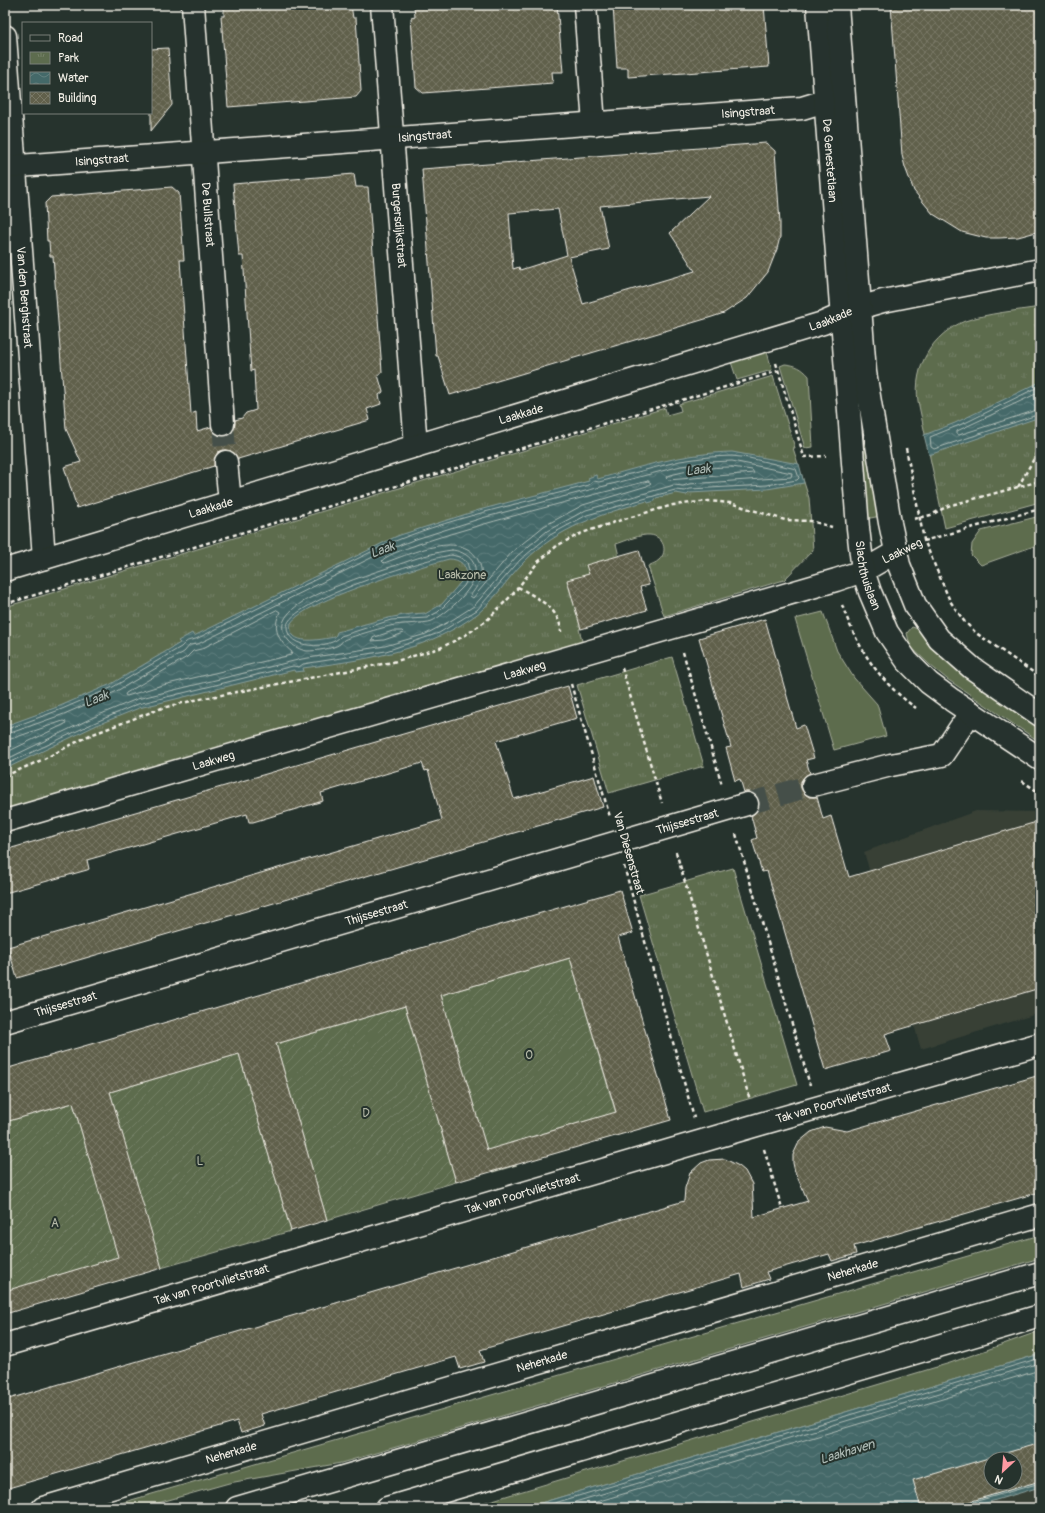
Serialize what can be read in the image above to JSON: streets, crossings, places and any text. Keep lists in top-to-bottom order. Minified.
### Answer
{"streets":{"street":["Isingstraat","De Genestetlaan","De Bullstraat","Burgersdijkstraat","Van den Berghstraat","Laakkade","Laakweg","Slachthuislaan","Thijssestraat","Tak van Poortvlietstraat","Neherkade"],"path":["Van Diesenstraat"]},"crossings":[["Isingstraat","De Genestetlaan"],["Isingstraat","De Bullstraat"],["Isingstraat","Burgersdijkstraat"],["Isingstraat","Van den Berghstraat"],["De Genestetlaan","Laakkade"],["De Genestetlaan","Slachthuislaan"],["Burgersdijkstraat","Laakkade"],["Van den Berghstraat","Laakkade"],["Laakkade","Slachthuislaan"],["Laakweg","Slachthuislaan"],["Laakweg","Van Diesenstraat"],["Thijssestraat","Van Diesenstraat"],["Van Diesenstraat","Tak van Poortvlietstraat"]],"water":["Laak","Laakhaven"],"parks":["Laakzone","O","D","L","A"],"legend":["Road","Park","Water","Building"],"north":"bottom left"}
